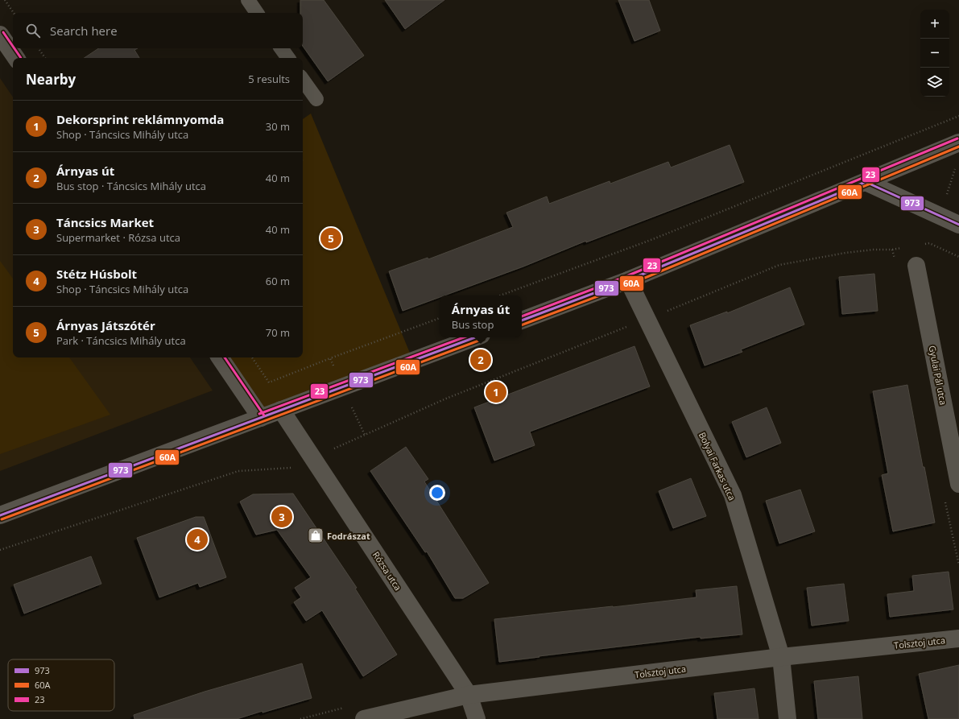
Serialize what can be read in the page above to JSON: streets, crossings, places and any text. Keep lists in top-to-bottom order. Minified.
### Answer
{"streets":{"street":["Gyulai Pál utca","Bolyai Farkas utca","Rózsa utca","Tolsztoj utca"]},"crossings":[["Bolyai Farkas utca","Tolsztoj utca"],["Rózsa utca","Tolsztoj utca"]],"places":{"shop":["Fodrászat"]},"lines":["transit line 23","transit line 60A","transit line 973"],"legend":["973","60A","23"],"page":{"map_buttons":["+","−"],"search":"Search here","heading":["Nearby","5 results"],"list":[{"mark":"1","name":"Dekorsprint reklámnyomda","note":"Shop · Táncsics Mihály utca","value":"30 m"},{"mark":"2","name":"Árnyas út","note":"Bus stop · Táncsics Mihály utca","value":"40 m"},{"mark":"3","name":"Táncsics Market","note":"Supermarket · Rózsa utca","value":"40 m"},{"mark":"4","name":"Stétz Húsbolt","note":"Shop · Táncsics Mihály utca","value":"60 m"},{"mark":"5","name":"Árnyas Játszótér","note":"Park · Táncsics Mihály utca","value":"70 m"}],"pins":["5","2","1","3","4"],"popup":["Árnyas út","Bus stop"]}}
